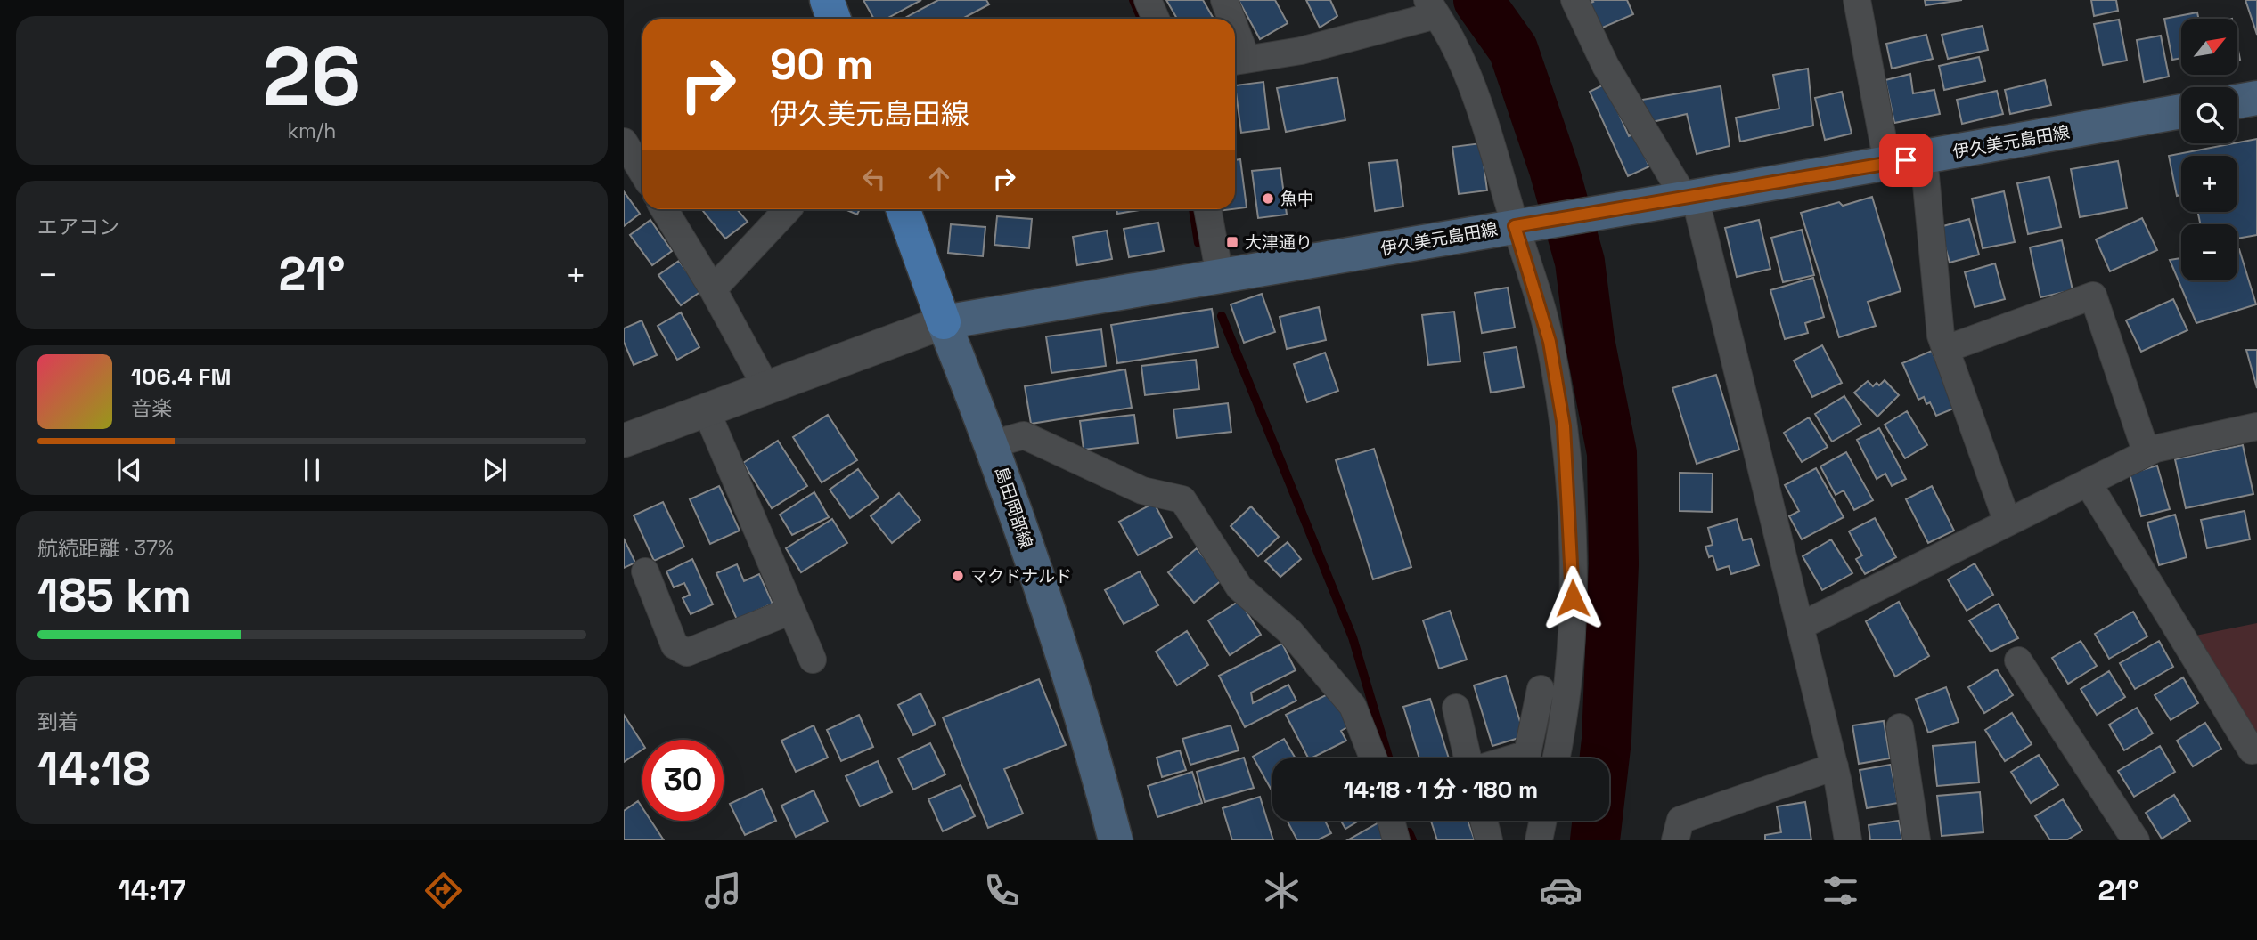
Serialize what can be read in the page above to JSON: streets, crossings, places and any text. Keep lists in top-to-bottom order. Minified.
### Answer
{"streets":{"main road":["伊久美元島田線","島田岡部線"]},"crossings":[["伊久美元島田線","島田岡部線"]],"places":{"other":["魚中","マクドナルド"],"transit":["大津通り"]},"north":"top right","page":{"tile":[["26","km/h"],"エアコン",["航続距離 · 37%","185 km"],["到着","14:18"]],"map_buttons":["+","−"],"turn":["90 m","伊久美元島田線"],"heat":["−","21°","+"],"song":["106.4 FM","音楽"],"limit":"30","trip":"14:18 · 1 分 · 180 m","tabs":["14:17","21°"]}}
